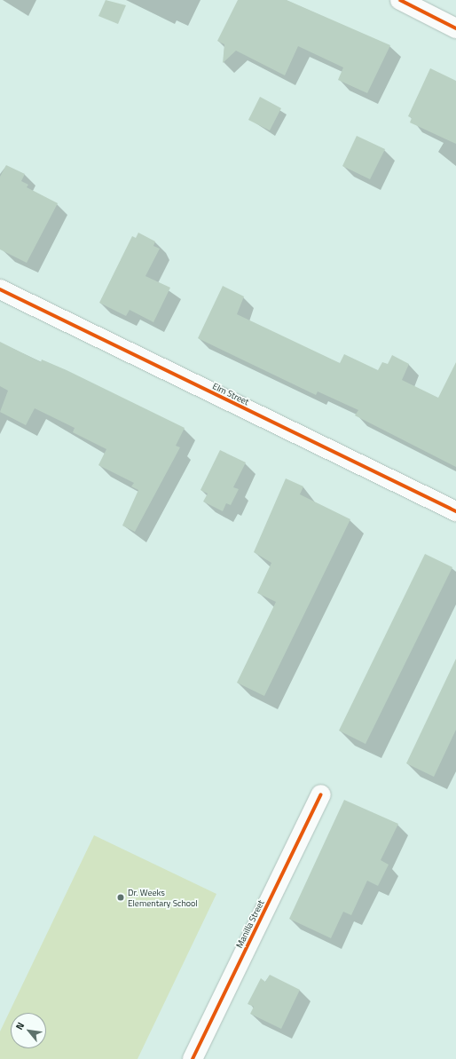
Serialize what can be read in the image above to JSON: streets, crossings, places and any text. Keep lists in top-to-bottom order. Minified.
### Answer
{"streets":{"street":["Elm Street","Manilla Street"]},"places":["Dr. Weeks Elementary School"],"north":"top left"}
